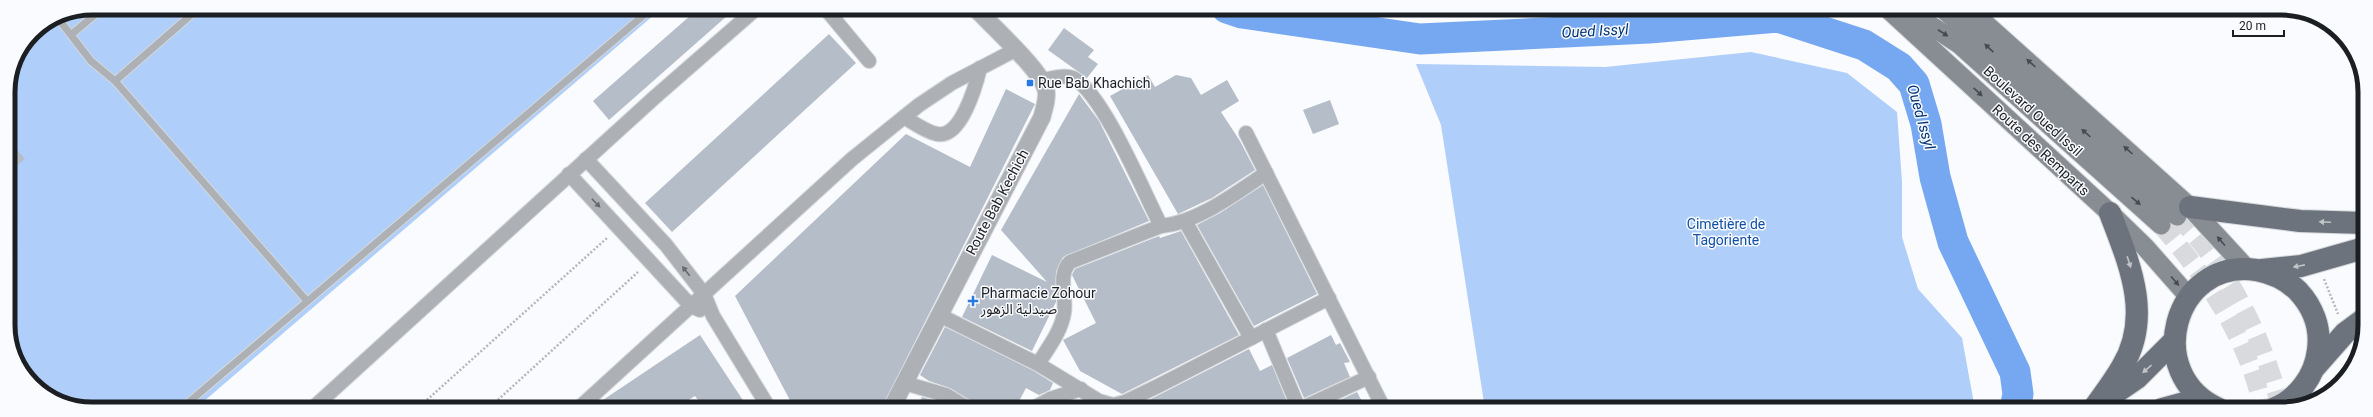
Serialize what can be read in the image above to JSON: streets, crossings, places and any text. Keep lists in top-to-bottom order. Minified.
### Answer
{"streets":{"main road":["Boulevard Oued Issil","Route des Remparts"],"street":["Route Bab Kechich"]},"water":["Oued Issyl"],"parks":["Cimetière de Tagoriente"],"places":{"transit":["Rue Bab Khachich"],"health":["Pharmacie Zohour صيدلية الزهور"]},"scale_bar":"20 m"}
